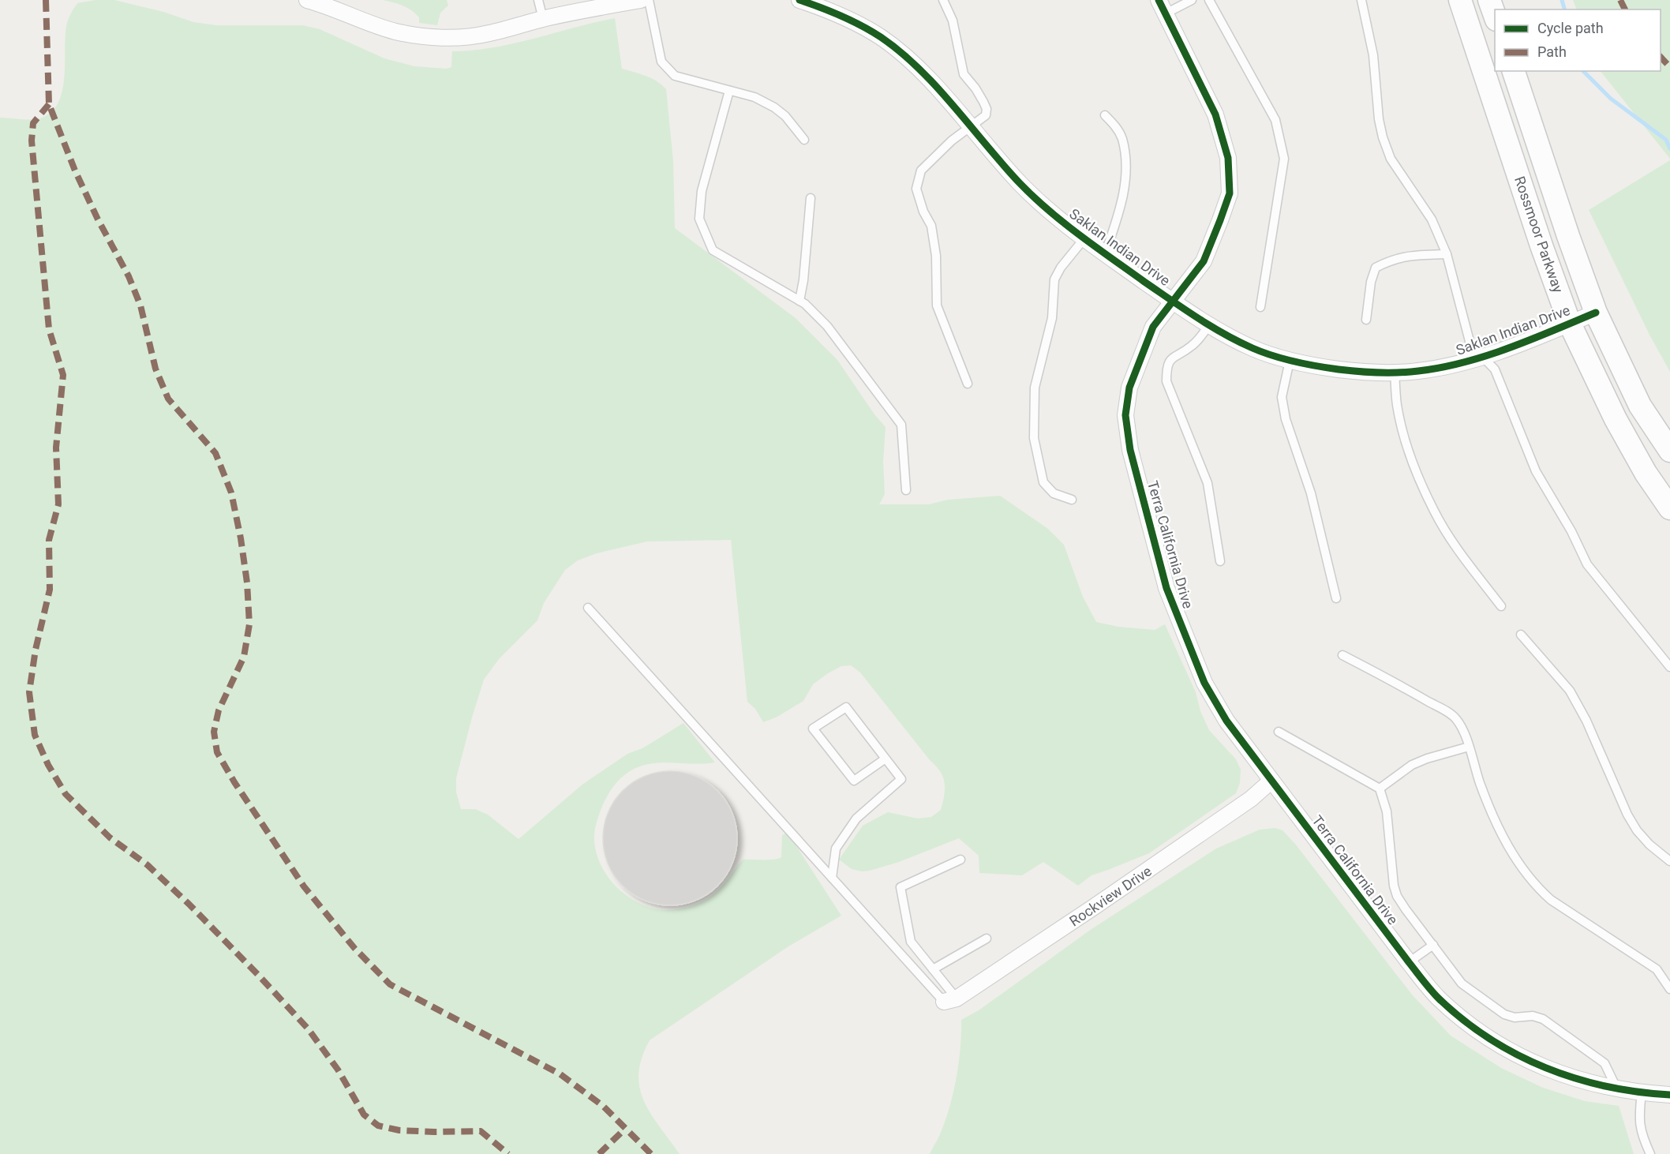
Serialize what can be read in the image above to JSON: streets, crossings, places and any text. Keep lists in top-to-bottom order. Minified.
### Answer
{"streets":{"street":["Rossmoor Parkway","Saklan Indian Drive","Terra California Drive","Rockview Drive"]},"crossings":[["Rossmoor Parkway","Saklan Indian Drive"],["Saklan Indian Drive","Terra California Drive"],["Terra California Drive","Rockview Drive"]],"legend":["Cycle path","Path"]}
